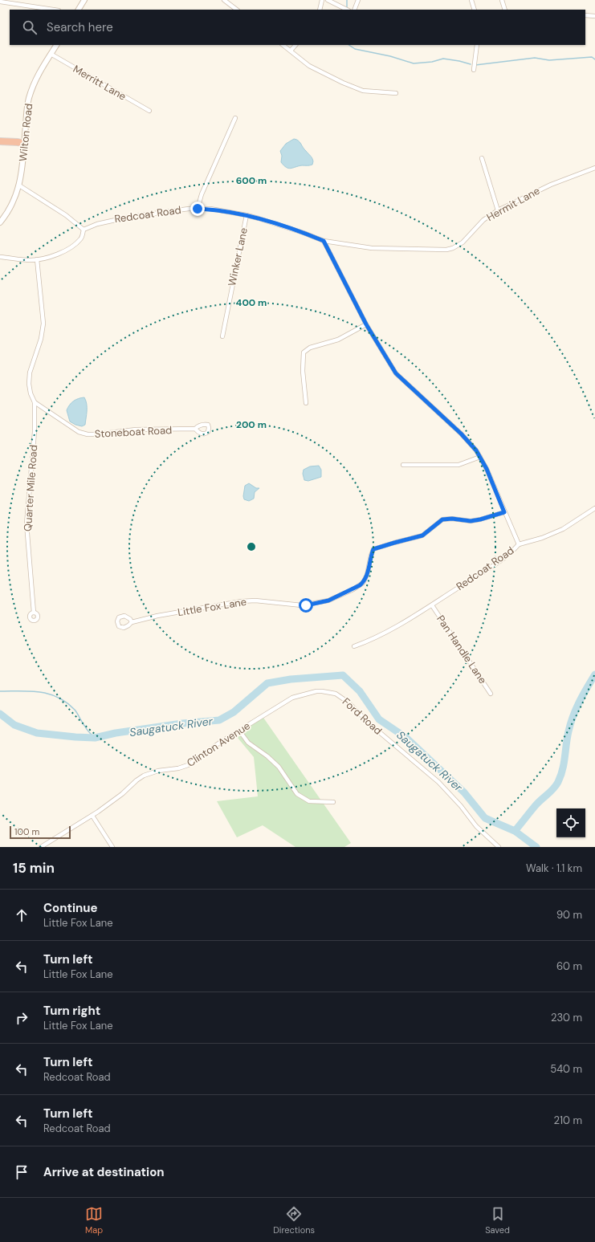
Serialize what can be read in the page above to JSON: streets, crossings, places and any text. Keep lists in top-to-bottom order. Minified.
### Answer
{"streets":{"main road":["Wilton Road"],"street":["Merritt Lane","Hermit Lane","Redcoat Road","Winker Lane","Stoneboat Road","Quarter Mile Road","Little Fox Lane","Pan Handle Lane","Ford Road","Clinton Avenue"]},"crossings":[["Merritt Lane","Wilton Road"],["Hermit Lane","Redcoat Road"],["Redcoat Road","Winker Lane"],["Redcoat Road","Little Fox Lane"],["Redcoat Road","Pan Handle Lane"],["Stoneboat Road","Quarter Mile Road"],["Ford Road","Clinton Avenue"]],"water":["Saugatuck River"],"scale_bar":"100 m","page":{"search":"Search here","scale":"100 m","heading":["15 min","Walk · 1.1 km"],"list":[["Continue","Little Fox Lane","90 m"],["Turn left","Little Fox Lane","60 m"],["Turn right","Little Fox Lane","230 m"],["Turn left","Redcoat Road","540 m"],["Turn left","Redcoat Road","210 m"],"Arrive at destination"],"nav":["Map","Directions","Saved"]},"rings":["600 m","400 m","200 m"]}
